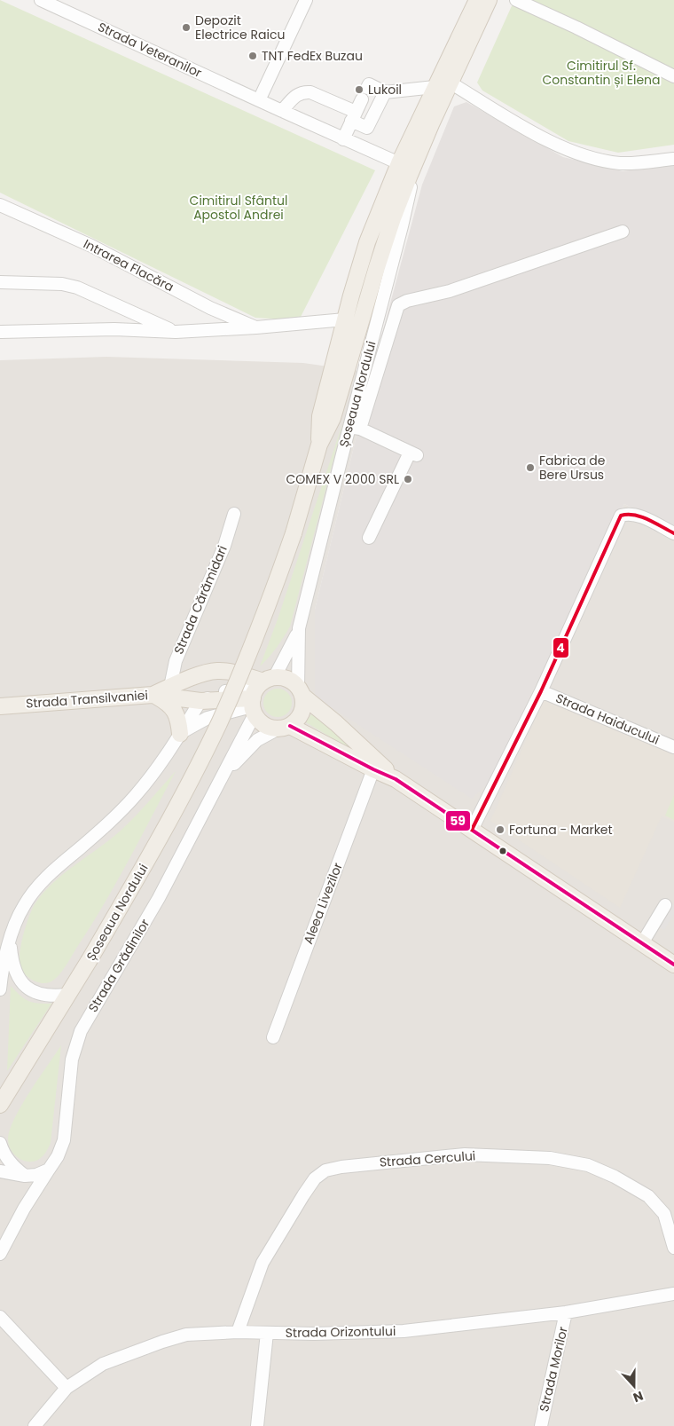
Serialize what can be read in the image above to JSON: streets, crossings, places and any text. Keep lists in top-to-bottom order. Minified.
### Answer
{"streets":{"main road":["Șoseaua Nordului","Strada Transilvaniei"],"street":["Strada Veteranilor","Intrarea Flacăra","Strada Cărămidari","Strada Haiducului","Aleea Livezilor","Strada Grădinilor","Strada Cercului","Strada Orizontului","Strada Morilor"]},"crossings":[["Strada Veteranilor","Șoseaua Nordului"],["Șoseaua Nordului","Strada Transilvaniei"],["Șoseaua Nordului","Strada Grădinilor"],["Strada Cercului","Strada Orizontului"],["Strada Orizontului","Strada Morilor"]],"parks":["Cimitirul Sf. Constantin și Elena","Cimitirul Sfântul Apostol Andrei"],"places":["Depozit Electrice Raicu","TNT FedEx Buzau","Lukoil","Fabrica de Bere Ursus","COMEX V 2000 SRL","Fortuna - Market"],"lines":["transit line 4","transit line 59"],"north":"bottom"}
